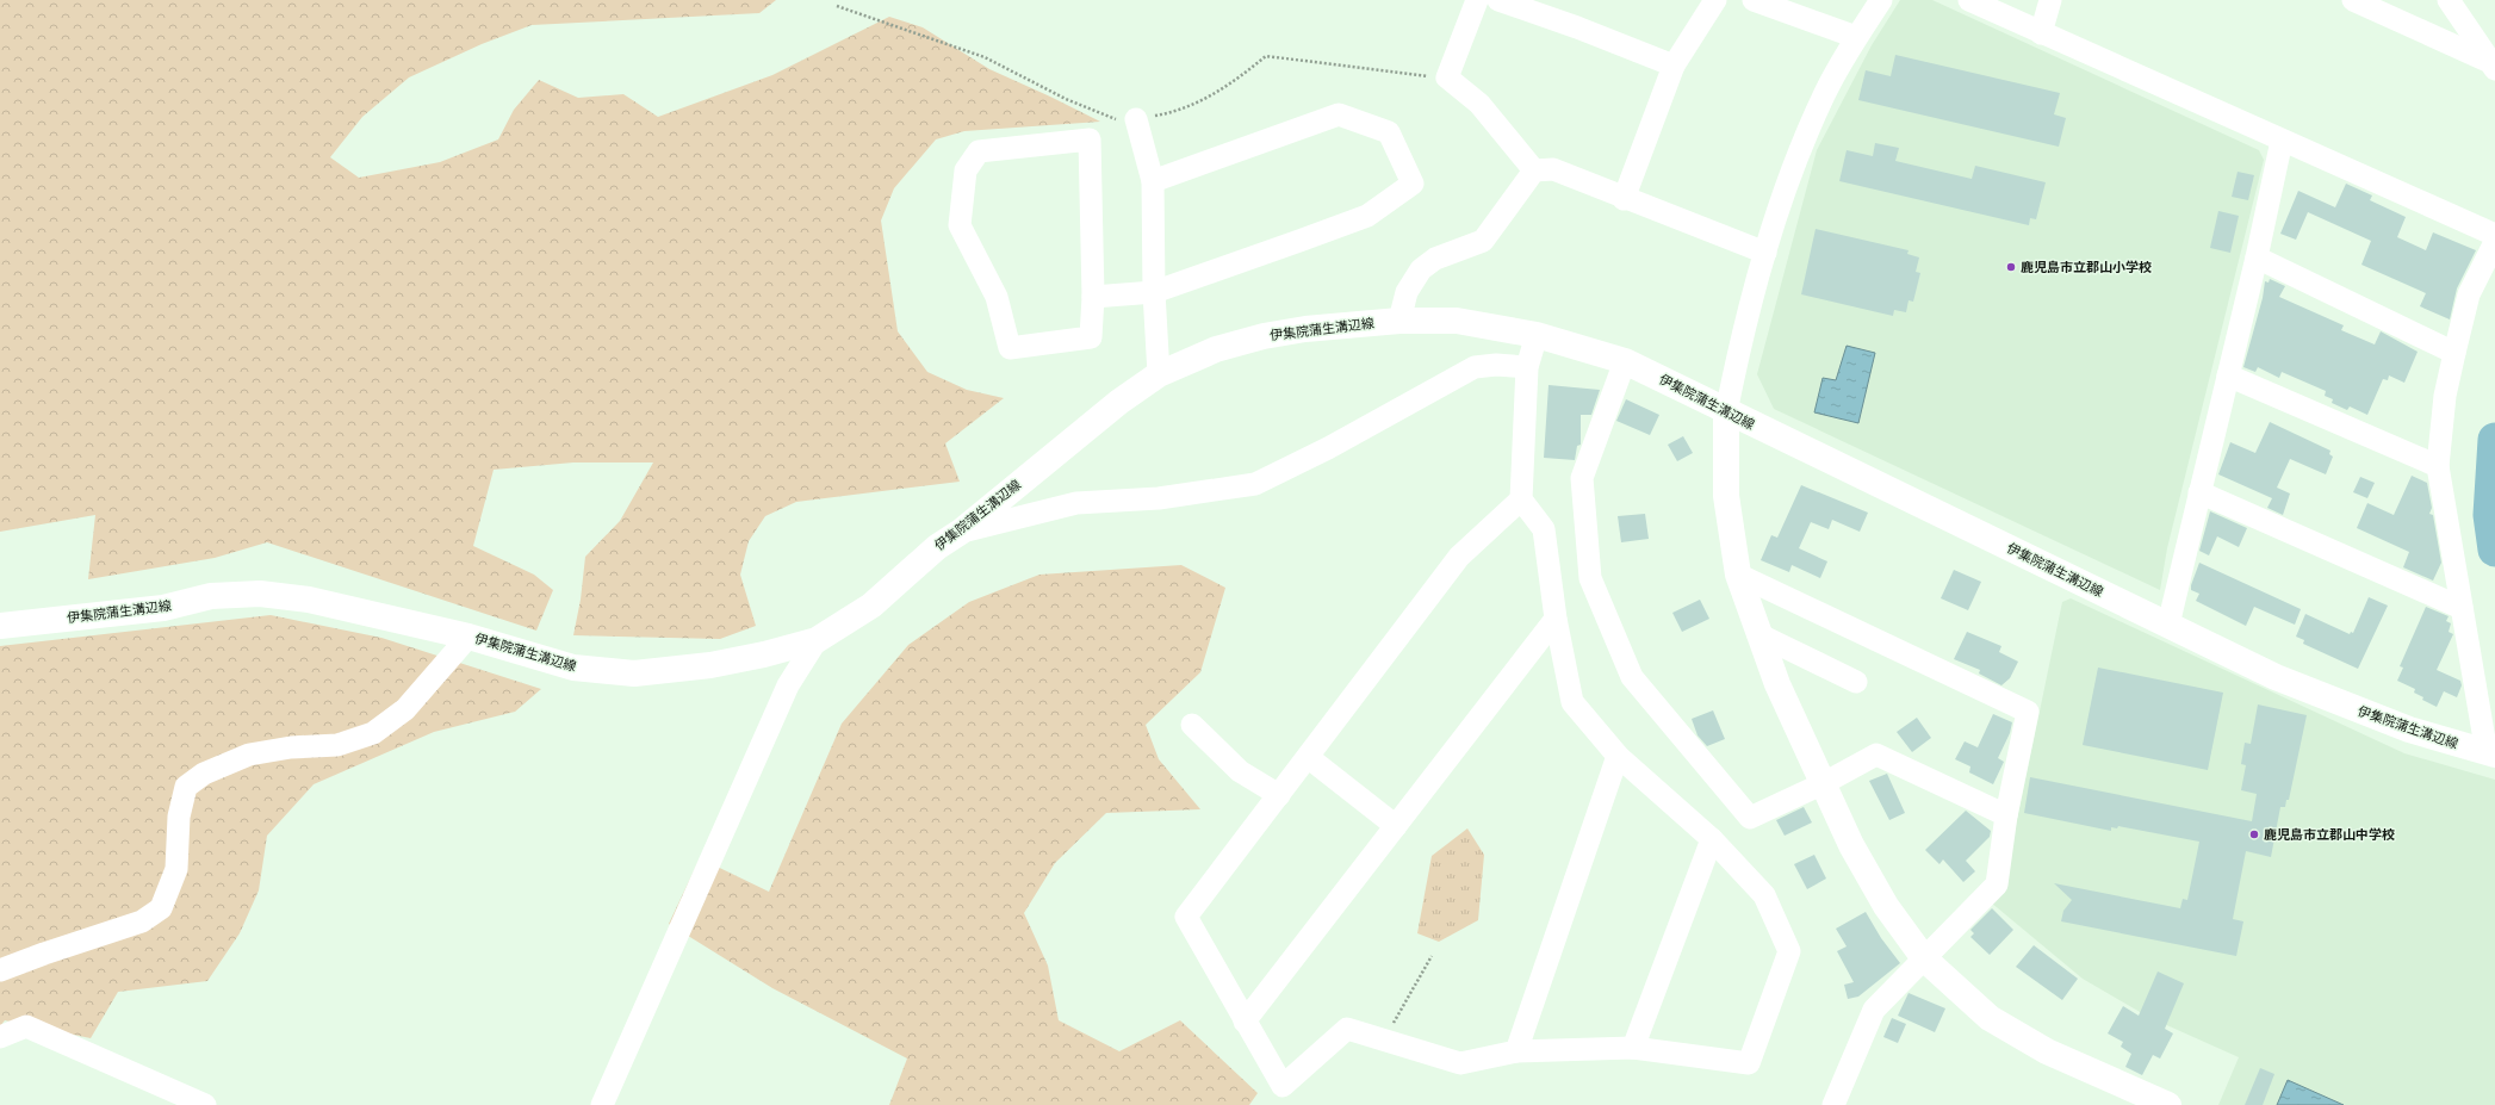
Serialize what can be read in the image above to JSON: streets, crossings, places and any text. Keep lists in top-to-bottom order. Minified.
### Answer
{"streets":{"main road":["伊集院蒲生溝辺線"]},"places":["鹿児島市立郡山小学校","鹿児島市立郡山中学校"]}
